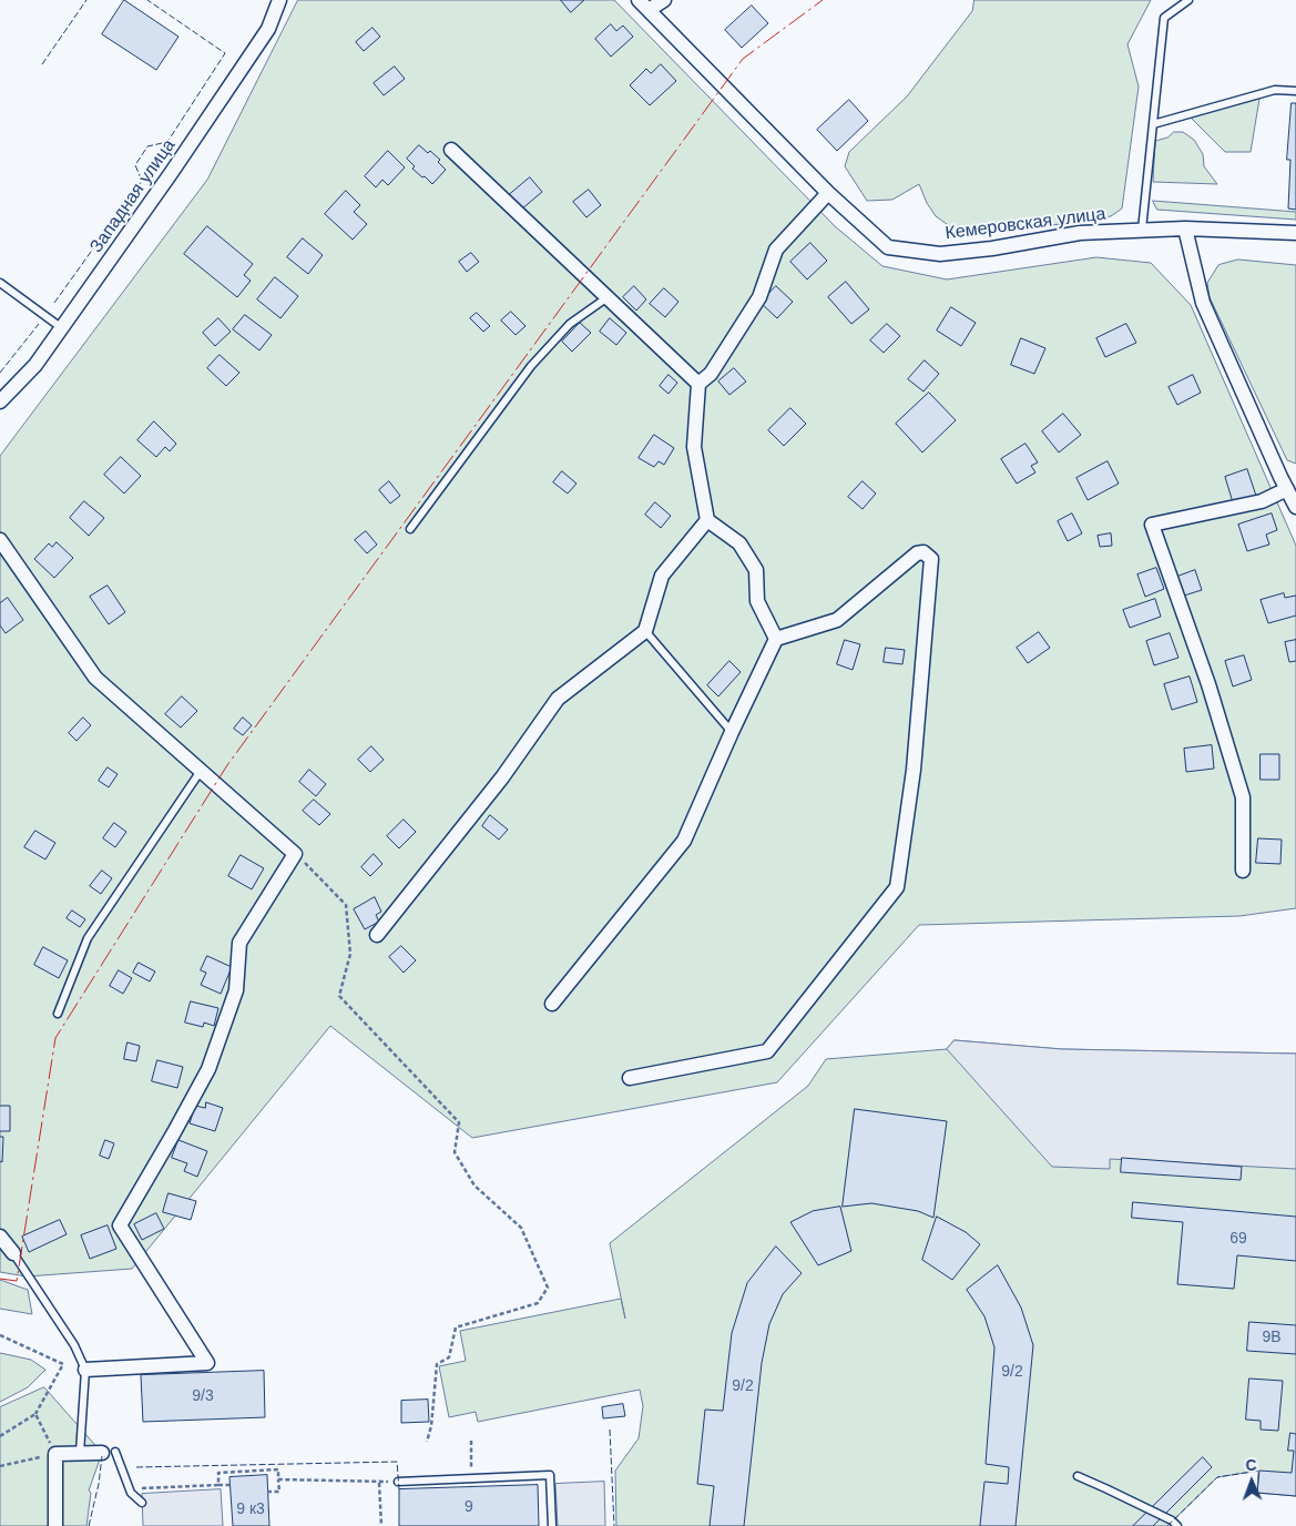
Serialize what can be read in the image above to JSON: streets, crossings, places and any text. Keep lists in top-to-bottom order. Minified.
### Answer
{"streets":{"street":["Западная улица","Кемеровская улица"]},"house_numbers":["69","9В","9/2","9/2","9/3","9","9 к3"],"north":"top"}
